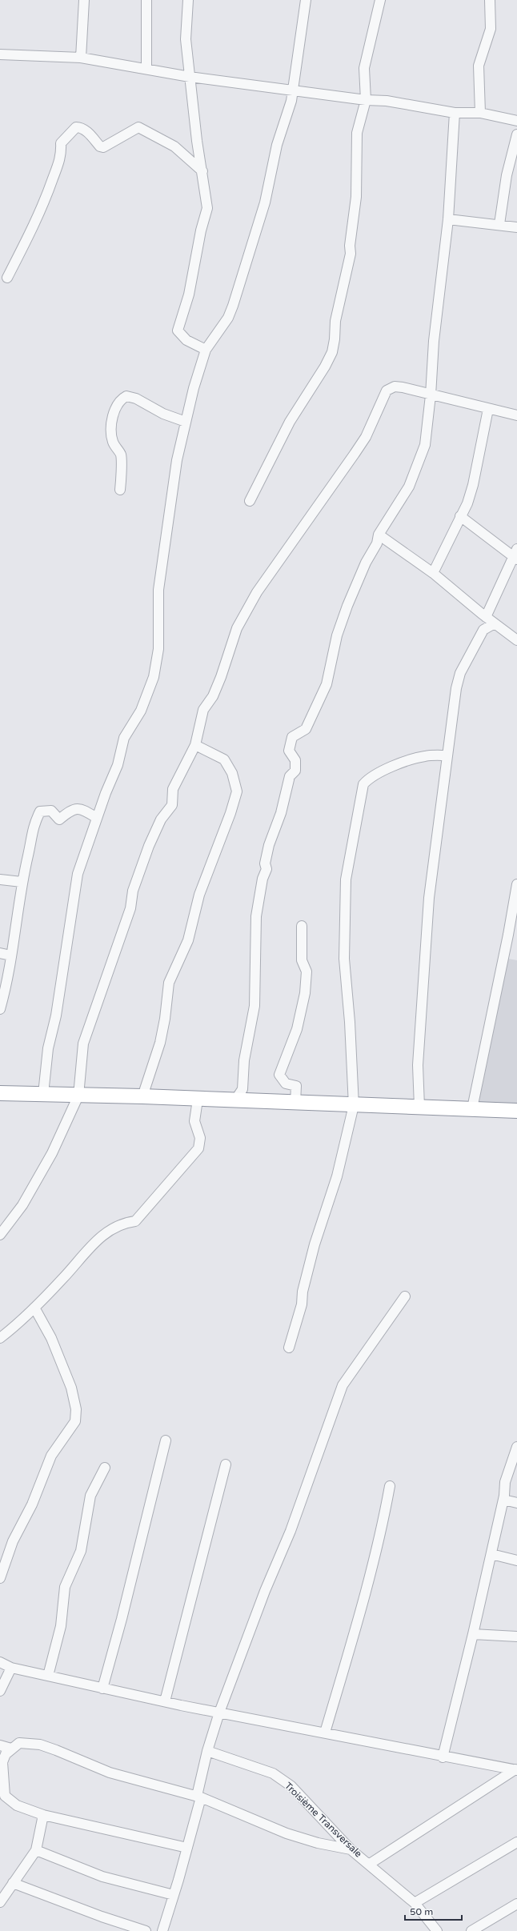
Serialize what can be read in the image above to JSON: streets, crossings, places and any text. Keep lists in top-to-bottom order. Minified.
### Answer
{"streets":{"street":["Troisième Transversale"]},"scale_bar":"50 m"}
